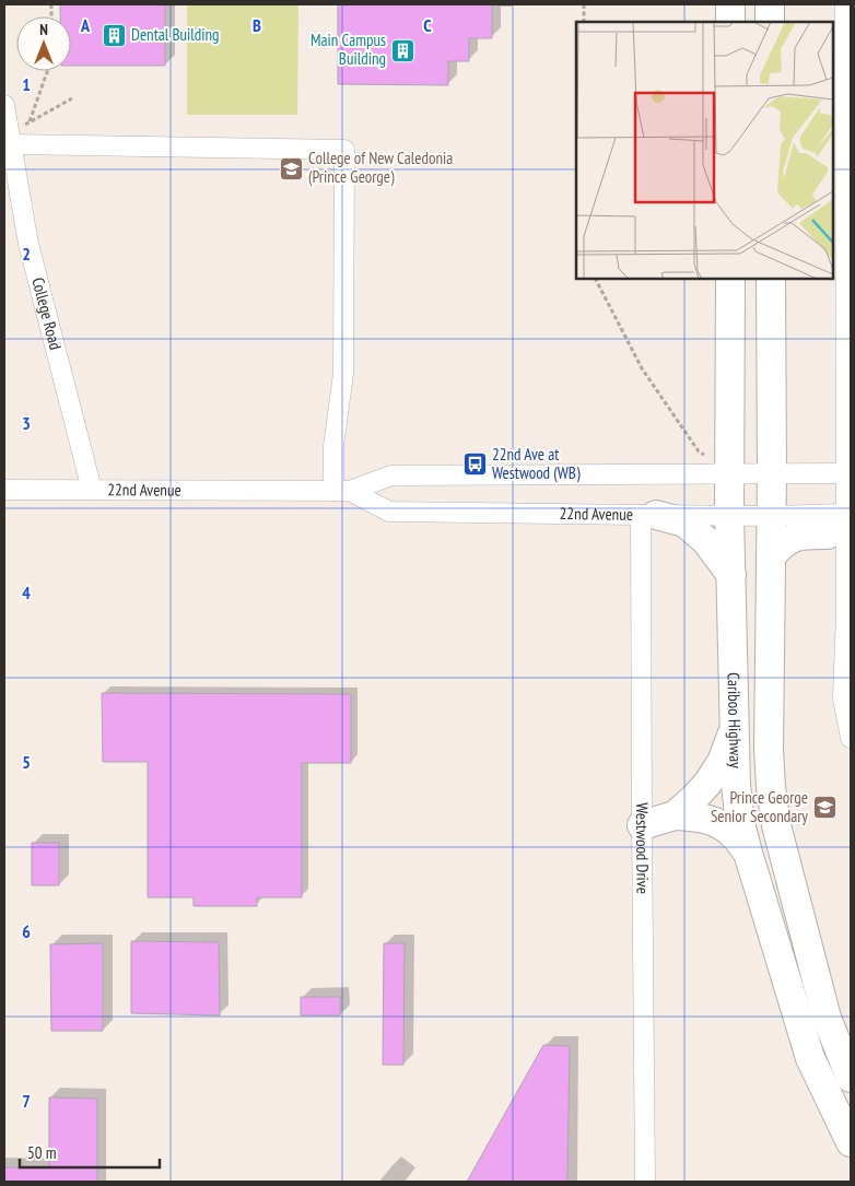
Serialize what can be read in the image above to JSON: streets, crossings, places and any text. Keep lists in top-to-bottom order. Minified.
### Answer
{"streets":{"highway":["Cariboo Highway"],"street":["College Road","22nd Avenue","Westwood Drive"]},"crossings":[["College Road","22nd Avenue"],["22nd Avenue","Cariboo Highway"],["22nd Avenue","Westwood Drive"]],"places":{"building":["Dental Building","Main Campus Building"],"school or university":["College of New Caledonia (Prince George)","Prince George Senior Secondary"],"bus stop":["22nd Ave at Westwood (WB)"]},"scale_bar":"50 m","north":"top","grid":{"columns":["A","B","C"],"rows":["1","2","3","4","5","6","7"]}}
